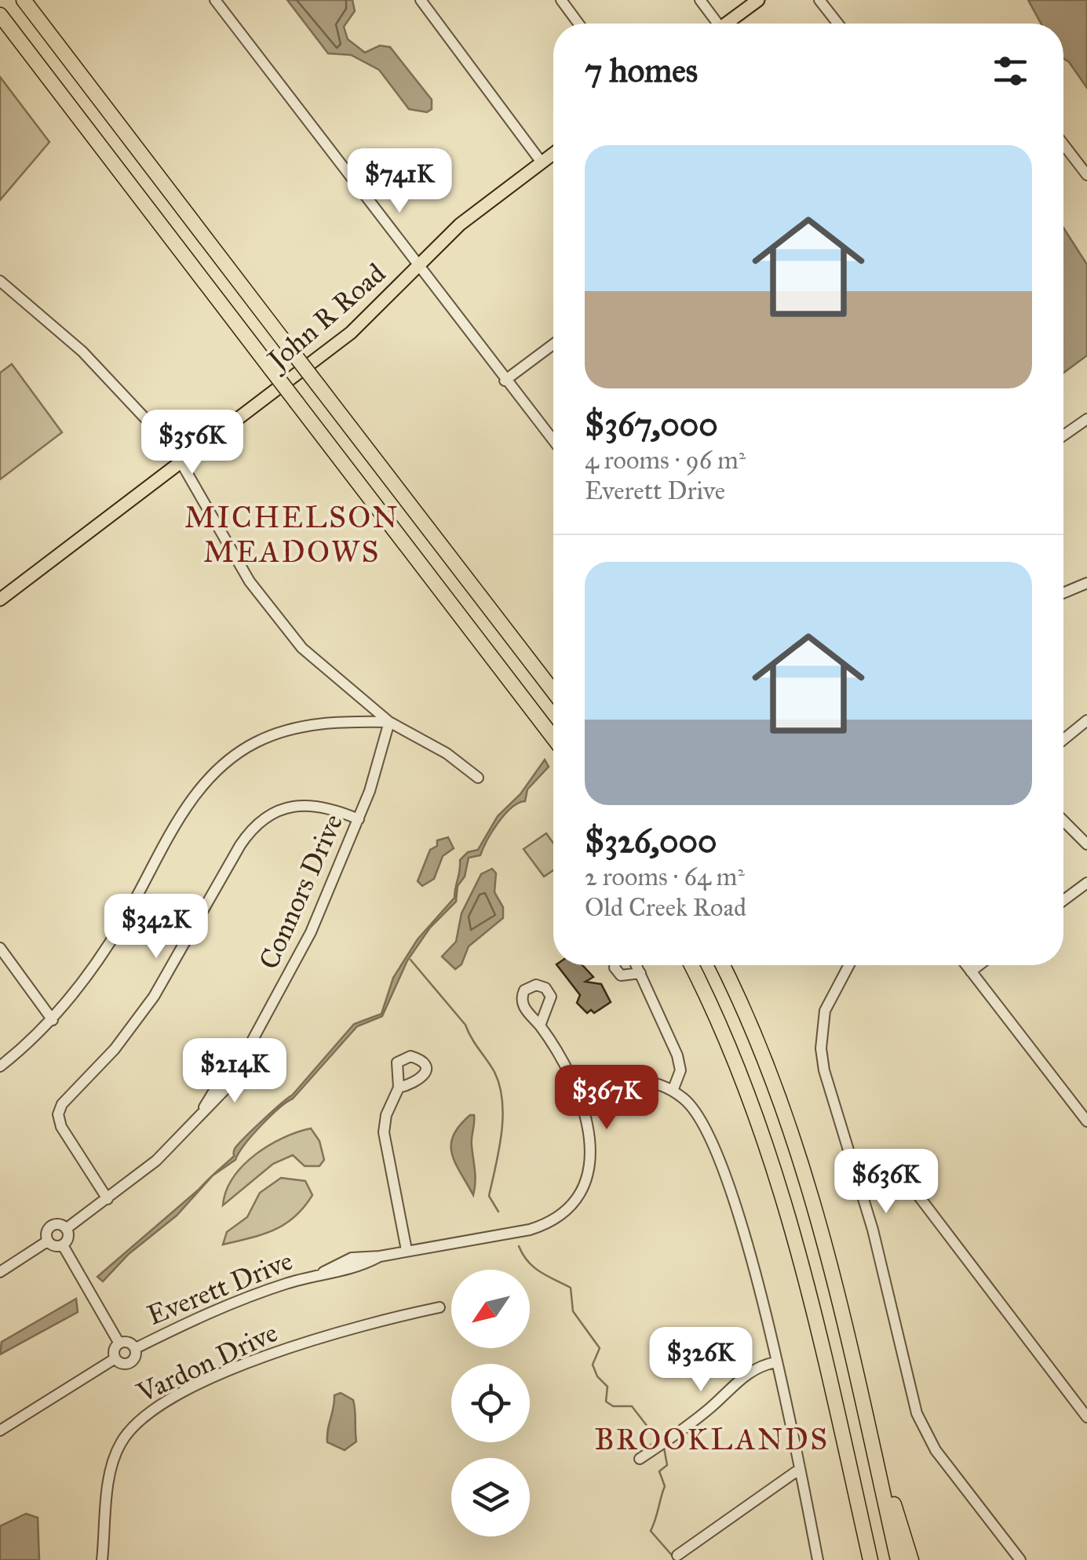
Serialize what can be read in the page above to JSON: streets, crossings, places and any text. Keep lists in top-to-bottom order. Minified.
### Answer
{"streets":{"main road":["John R Road"],"street":["Connors Drive","Everett Drive","Vardon Drive"]},"districts":["MICHELSON MEADOWS","BROOKLANDS"],"north":"bottom left","page":{"heading":"7 homes","list":[{"name":"$367,000","note":"4 rooms · 96 m² · Everett Drive"},{"name":"$326,000","note":"2 rooms · 64 m² · Old Creek Road"}],"price":["$741K","$356K","$342K","$214K","$367K","$636K","$326K"]}}
